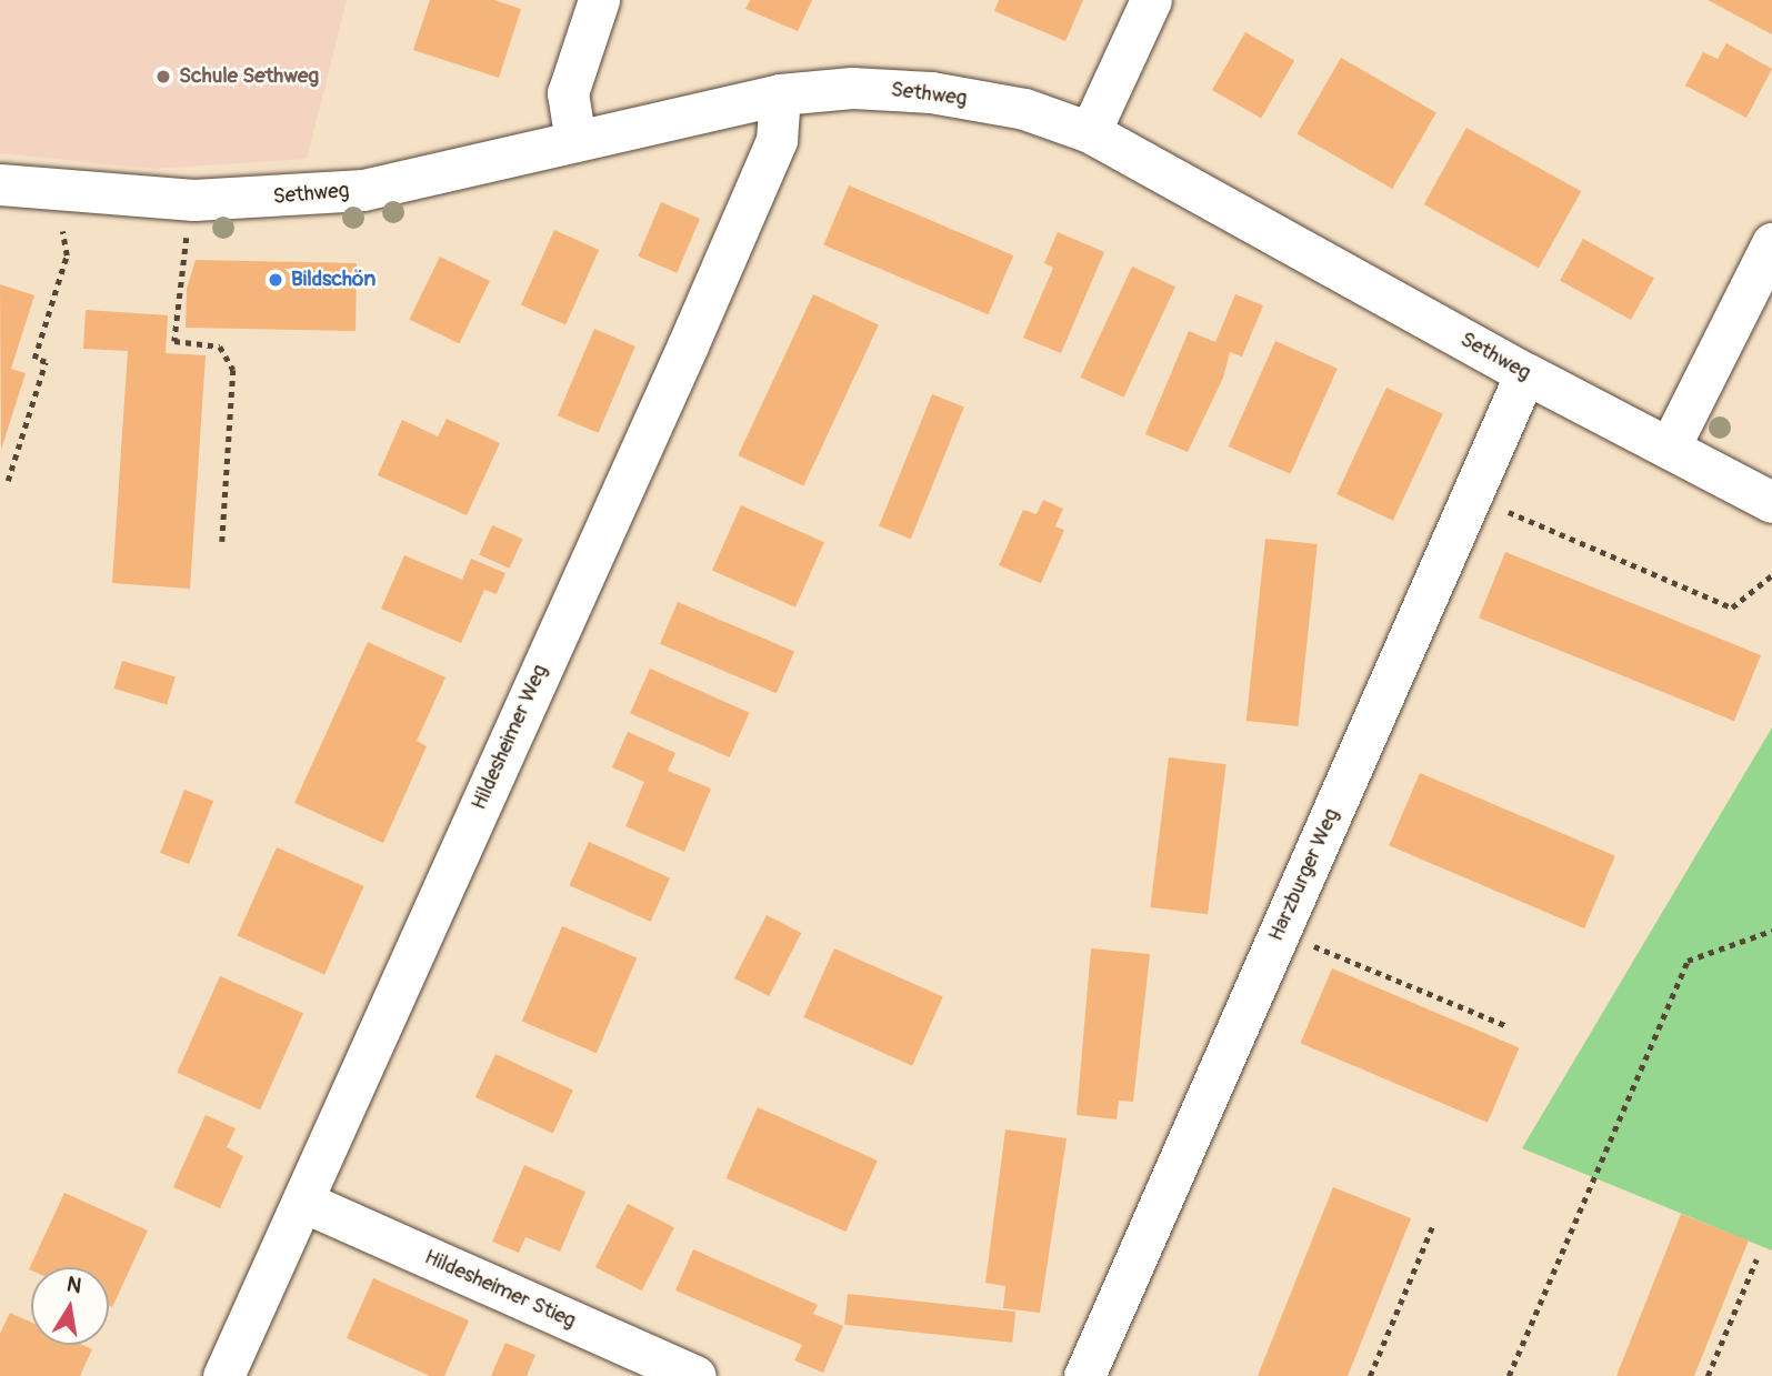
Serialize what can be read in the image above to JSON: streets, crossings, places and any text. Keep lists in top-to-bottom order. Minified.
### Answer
{"streets":{"street":["Sethweg","Hildesheimer Weg","Harzburger Weg","Hildesheimer Stieg"]},"crossings":[["Sethweg","Hildesheimer Weg"],["Sethweg","Harzburger Weg"],["Hildesheimer Weg","Hildesheimer Stieg"]],"places":["Schule Sethweg","Bildschön"],"north":"top"}
